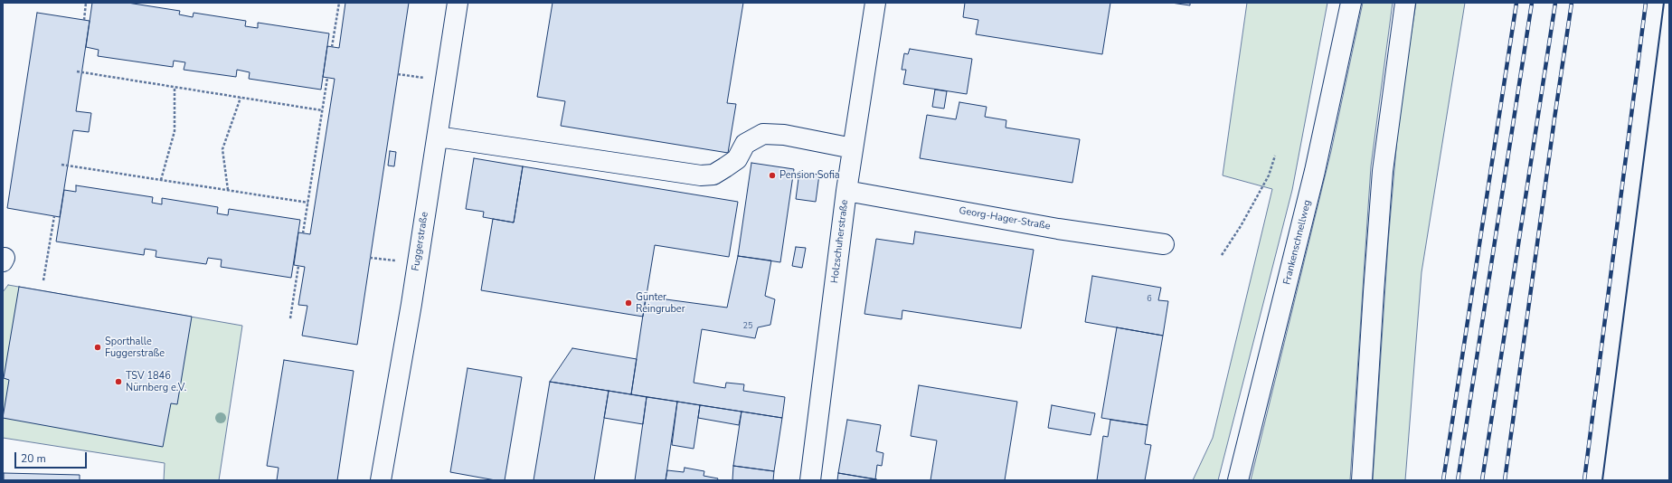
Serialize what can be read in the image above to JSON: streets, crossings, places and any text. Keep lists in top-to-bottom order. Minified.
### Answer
{"streets":{"main road":["Georg-Hager-Straße","Fuggerstraße","Holzschuherstraße","Frankenschnellweg"]},"crossings":[["Georg-Hager-Straße","Holzschuherstraße"]],"places":["Pension Sofia","Günter Reingruber","Sporthalle Fuggerstraße","TSV 1846 Nürnberg e.V."],"house_numbers":["6","25"],"scale_bar":"20 m"}
